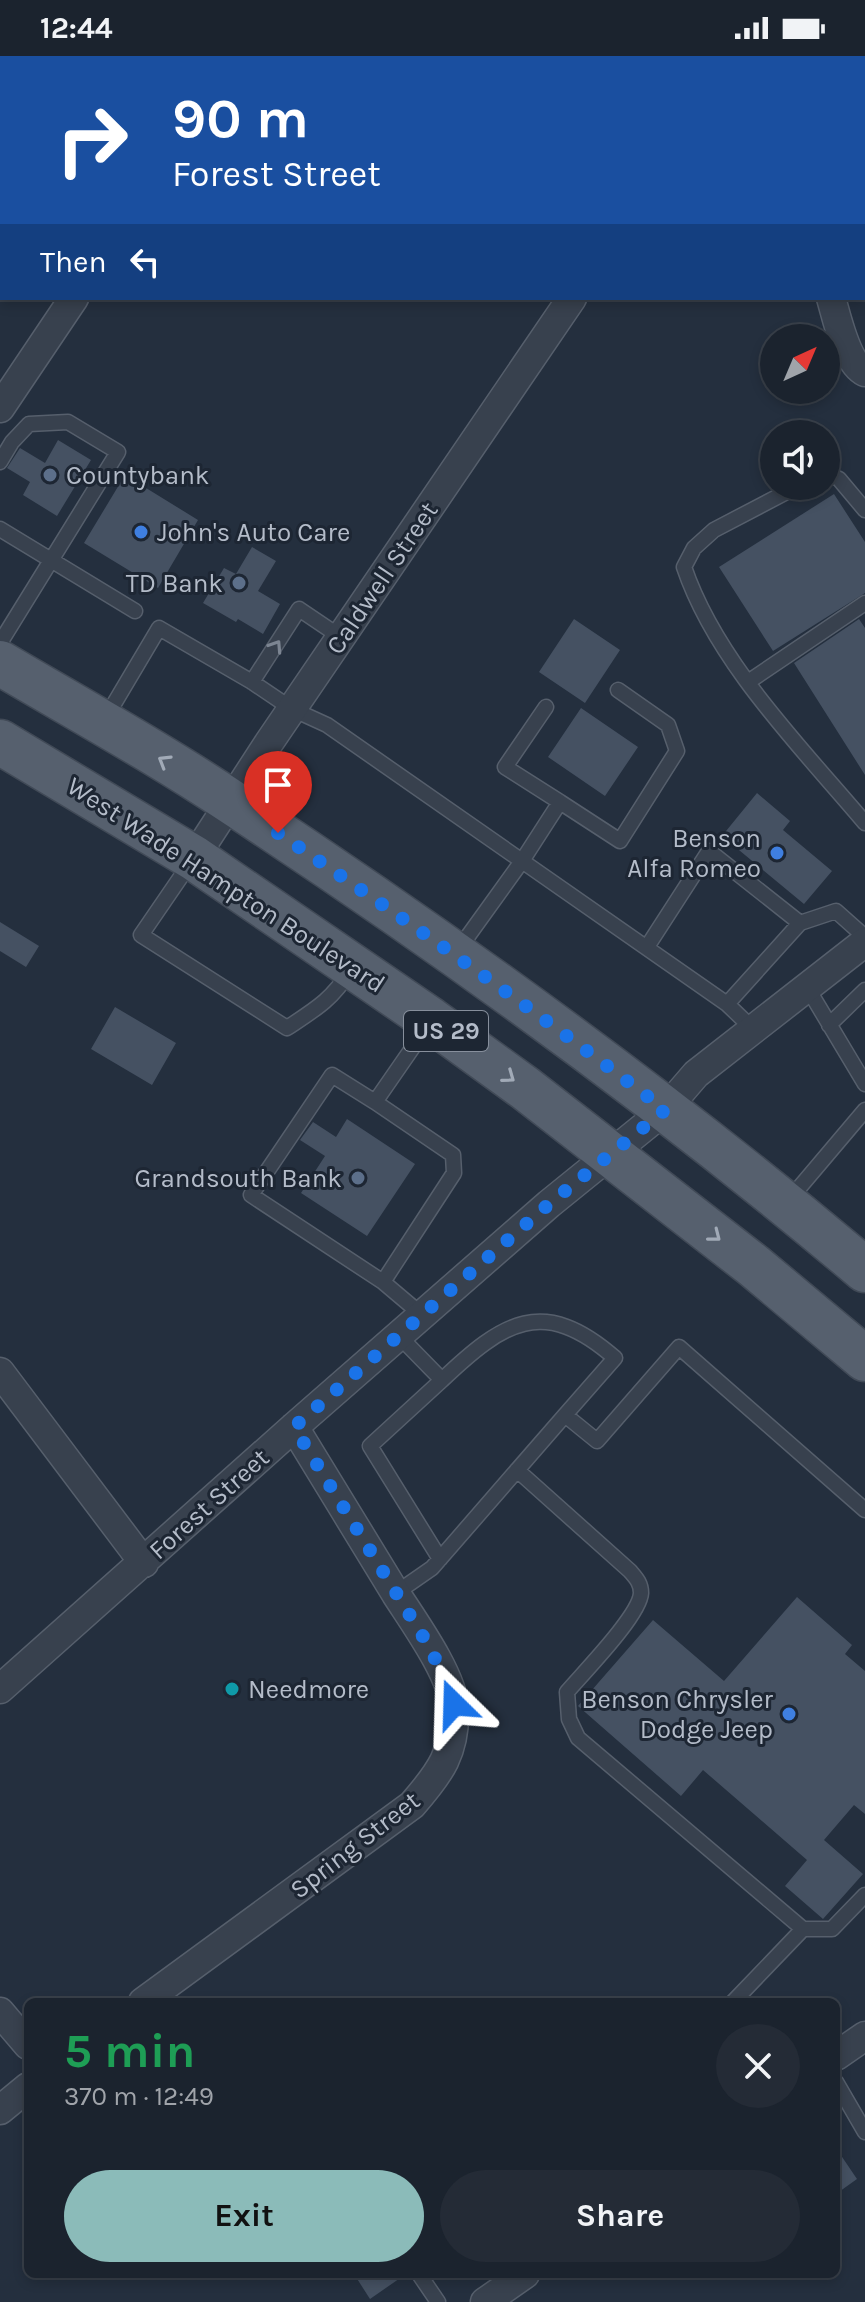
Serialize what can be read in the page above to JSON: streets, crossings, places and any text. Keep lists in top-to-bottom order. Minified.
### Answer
{"streets":{"main road":["West Wade Hampton Boulevard","US 29"],"street":["Caldwell Street","Forest Street","Spring Street"]},"crossings":[["Caldwell Street","West Wade Hampton Boulevard"],["West Wade Hampton Boulevard","Forest Street"],["Forest Street","Spring Street"]],"places":["Countybank","John's Auto Care","TD Bank","Benson Alfa Romeo","Grandsouth Bank","Needmore","Benson Chrysler Dodge Jeep"],"north":"top right","page":{"status":"12:44","turn":["90 m","Forest Street"],"then":"Then","heading":["5 min","370 m · 12:49"],"buttons":["Exit","Share"]}}
